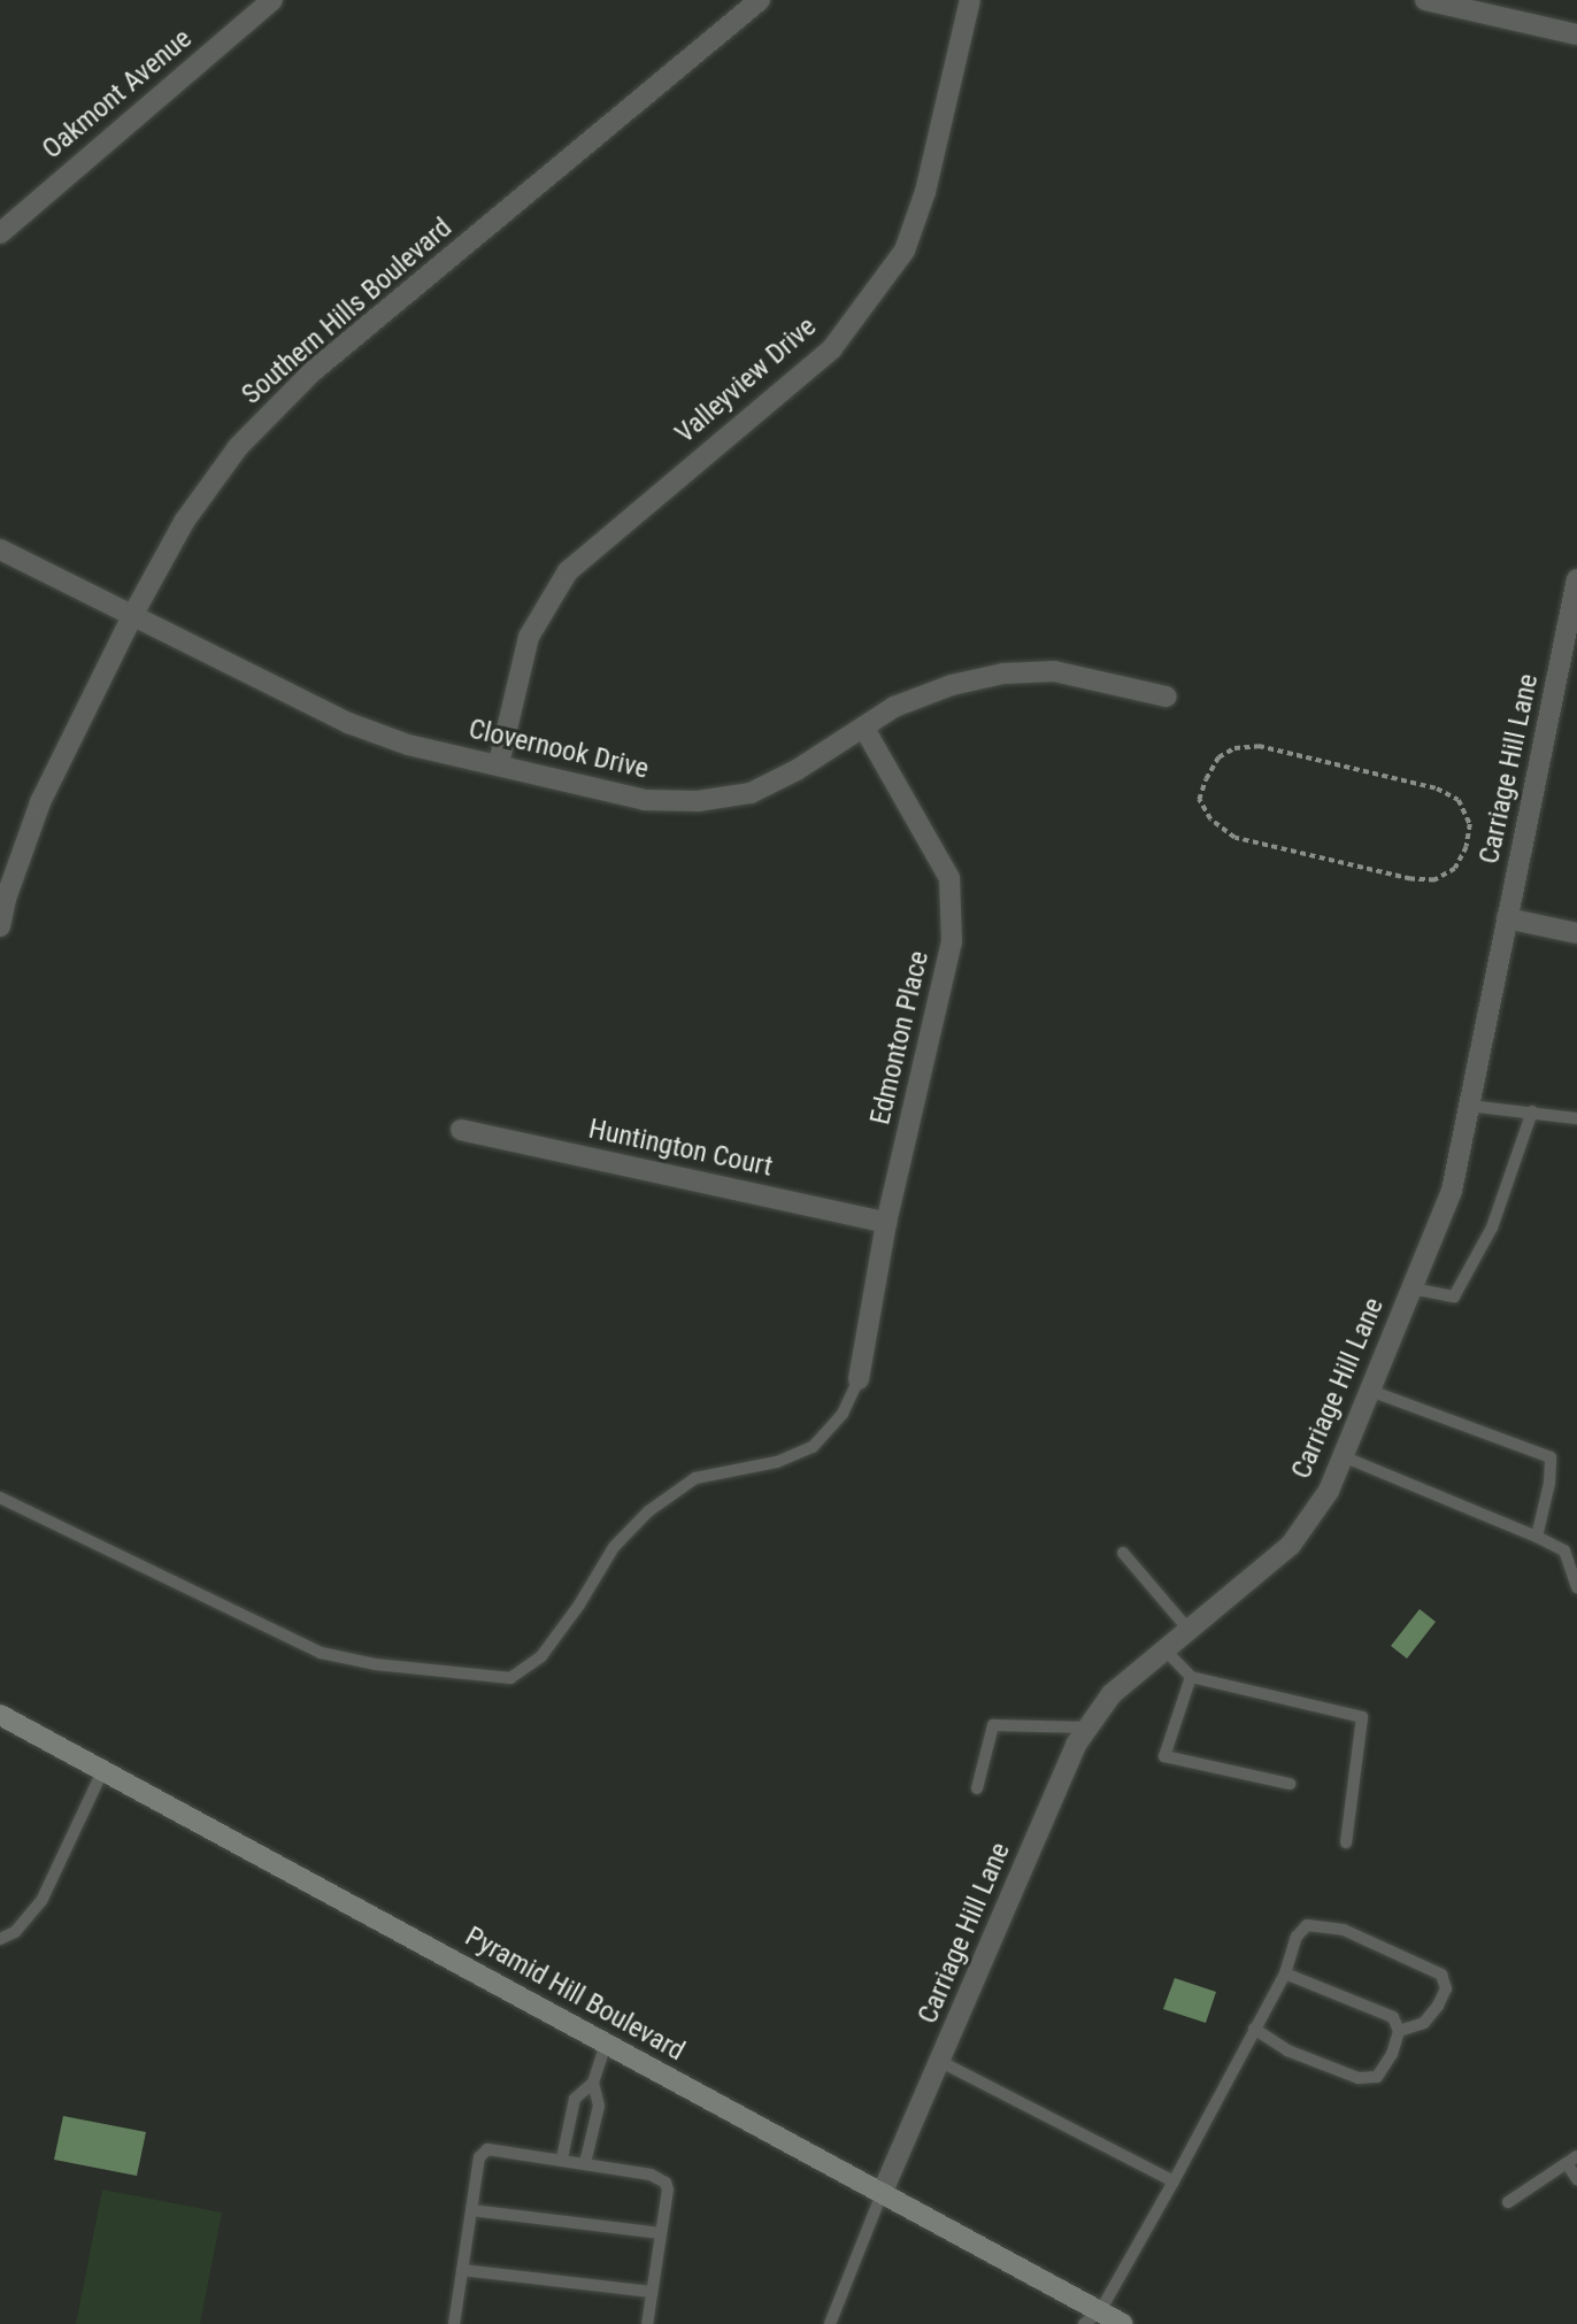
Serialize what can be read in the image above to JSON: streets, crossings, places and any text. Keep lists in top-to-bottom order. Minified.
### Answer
{"streets":{"main road":["Pyramid Hill Boulevard"],"street":["Oakmont Avenue","Southern Hills Boulevard","Valleyview Drive","Clovernook Drive","Carriage Hill Lane","Edmonton Place","Huntington Court"]},"crossings":[["Southern Hills Boulevard","Clovernook Drive"],["Valleyview Drive","Clovernook Drive"],["Clovernook Drive","Edmonton Place"],["Carriage Hill Lane","Pyramid Hill Boulevard"],["Edmonton Place","Huntington Court"]]}
